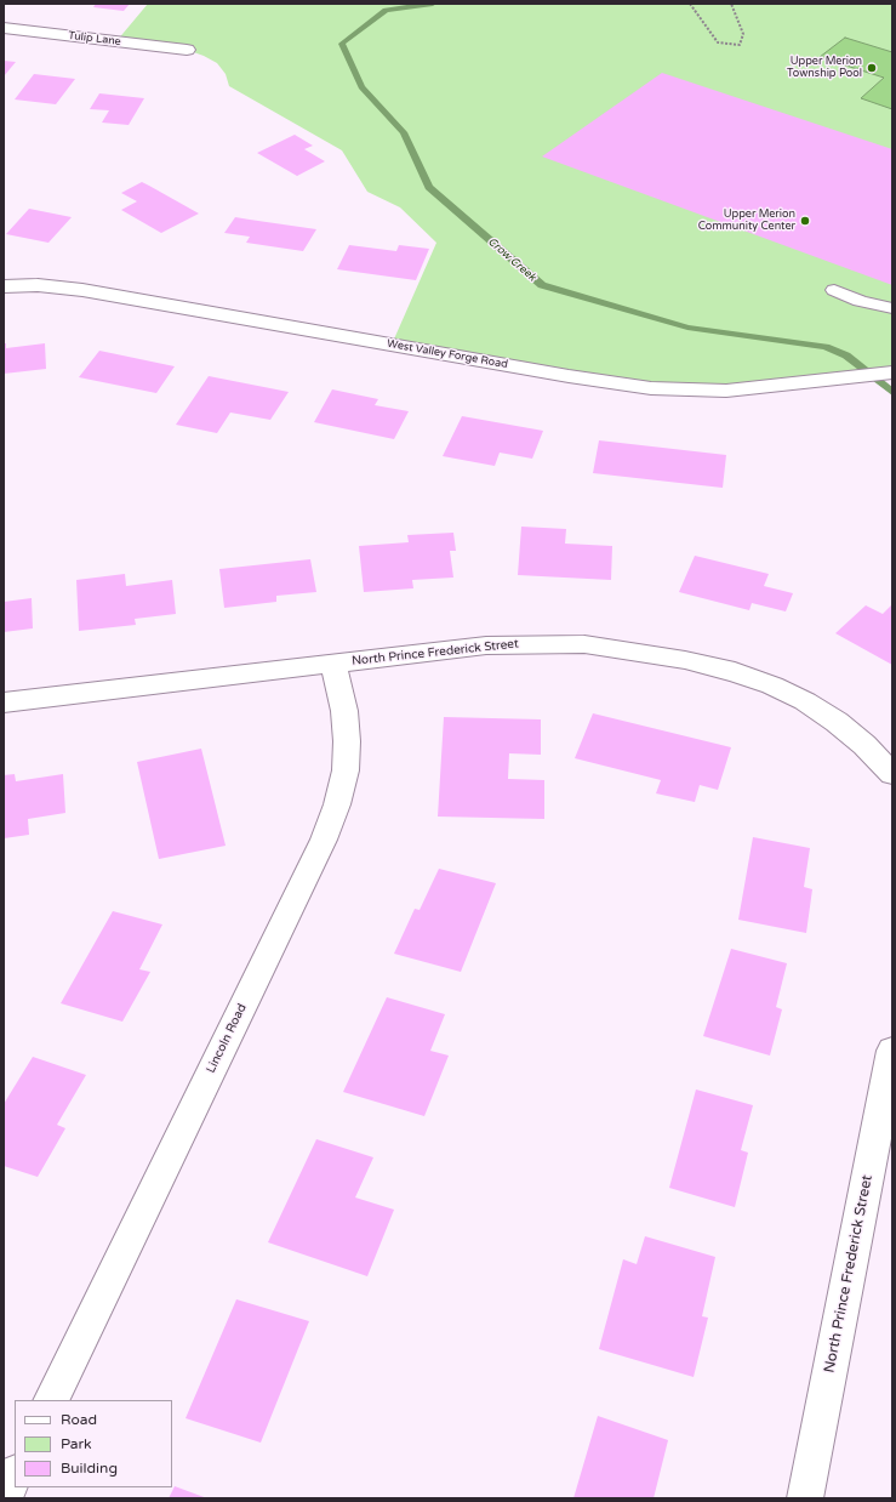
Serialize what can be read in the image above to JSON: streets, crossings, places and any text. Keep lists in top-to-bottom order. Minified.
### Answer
{"streets":{"street":["Tulip Lane","West Valley Forge Road","North Prince Frederick Street","Lincoln Road"]},"crossings":[["North Prince Frederick Street","Lincoln Road"]],"water":["Crow Creek"],"places":["Upper Merion Township Pool","Upper Merion Community Center"],"legend":["Road","Park","Building"]}
